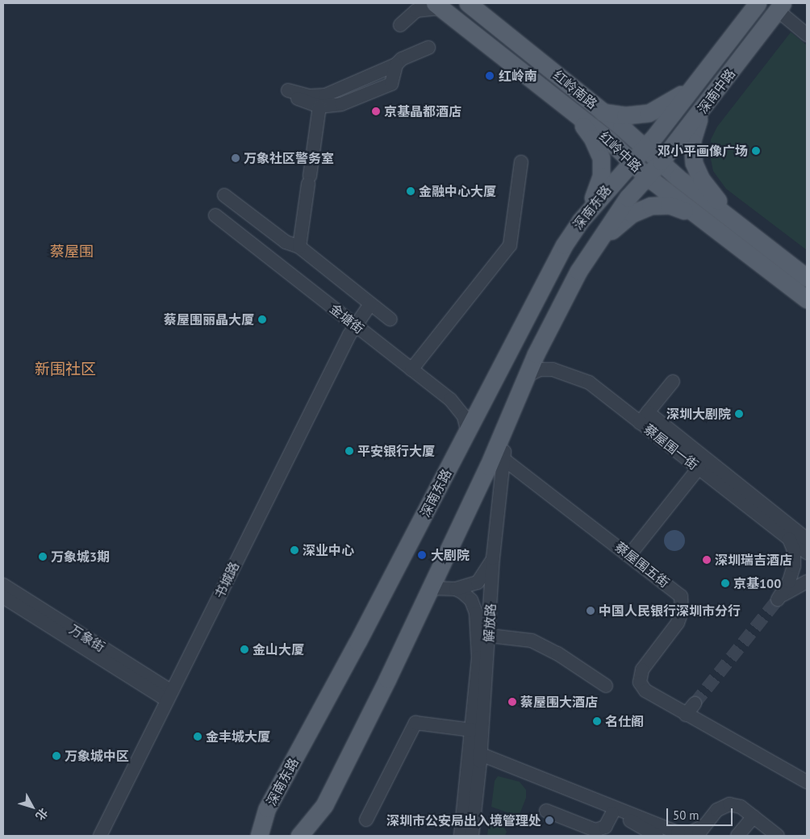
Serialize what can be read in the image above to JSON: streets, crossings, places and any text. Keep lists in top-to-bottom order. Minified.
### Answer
{"streets":{"main road":["红岭南路","深南中路","红岭中路","深南东路"],"street":["金塘街","蔡屋围一街","蔡屋围五街","书城路","解放路","万象街"]},"crossings":[["红岭南路","深南中路"],["红岭南路","红岭中路"],["深南中路","红岭中路"],["深南中路","深南东路"],["红岭中路","深南东路"],["深南东路","金塘街"],["深南东路","蔡屋围一街"],["深南东路","解放路"],["金塘街","书城路"],["蔡屋围五街","解放路"],["书城路","万象街"]],"districts":["蔡屋围","新围社区"],"places":["红岭南","京基晶都酒店","邓小平画像广场","万象社区警务室","金融中心大厦","蔡屋围丽晶大厦","深圳大剧院","平安银行大厦","深业中心","大剧院","万象城3期","深圳瑞吉酒店","京基100","中国人民银行深圳市分行","金山大厦","蔡屋围大酒店","名仕阁","金丰城大厦","万象城中区","深圳市公安局出入境管理处"],"scale_bar":"50 m","north":"bottom right"}
